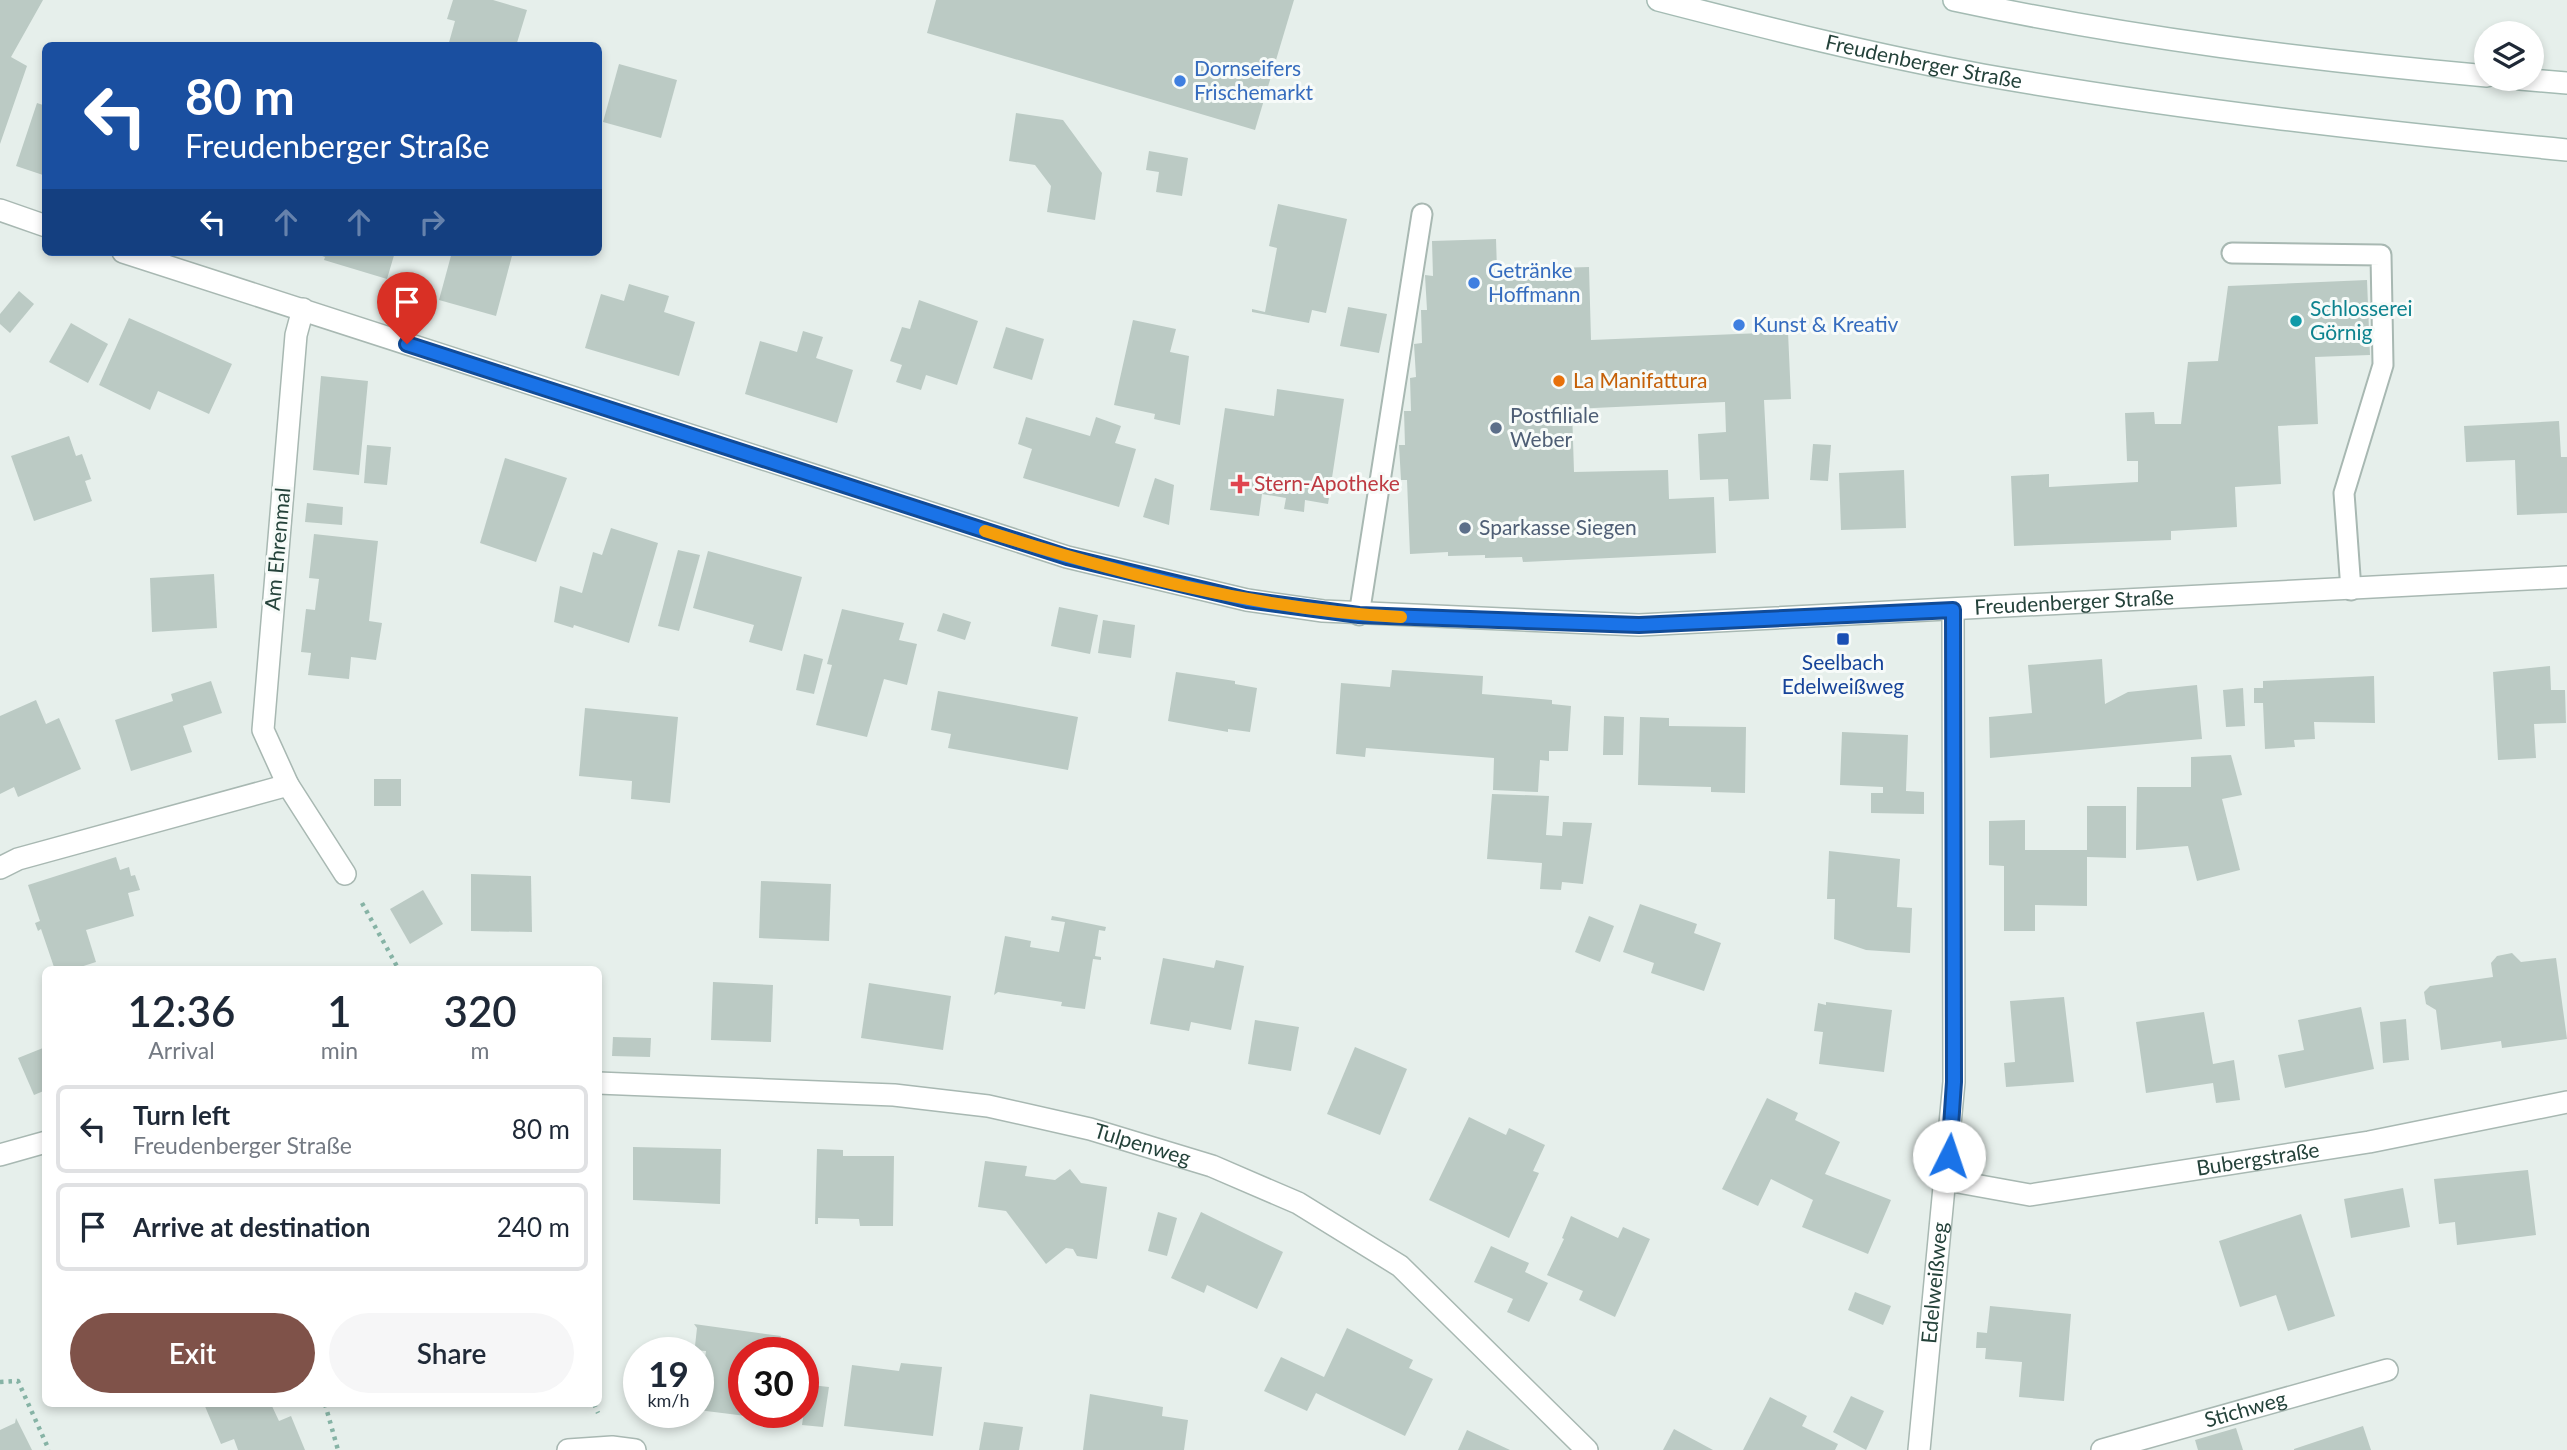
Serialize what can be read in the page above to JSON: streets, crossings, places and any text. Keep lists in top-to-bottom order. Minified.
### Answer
{"streets":{"street":["Freudenberger Straße","Am Ehrenmal","Tulpenweg","Bubergstraße","Edelweißweg","Stichweg"]},"crossings":[["Freudenberger Straße","Am Ehrenmal"],["Freudenberger Straße","Edelweißweg"],["Bubergstraße","Edelweißweg"]],"places":{"other":["Dornseifers Frischemarkt","Getränke Hoffmann","Schlosserei Görnig","Kunst & Kreativ","La Manifattura","Postfiliale Weber","Sparkasse Siegen"],"health":["Stern-Apotheke"],"transit":["Seelbach Edelweißweg"]},"page":{"turn":["80 m","Freudenberger Straße"],"eta":["12:36","Arrival","1","min","320","m"],"list":[{"name":"Turn left","note":"Freudenberger Straße","value":"80 m"},{"name":"Arrive at destination","value":"240 m"}],"buttons":["Exit","Share"],"speed":"19 km/h","limit":"30"}}
